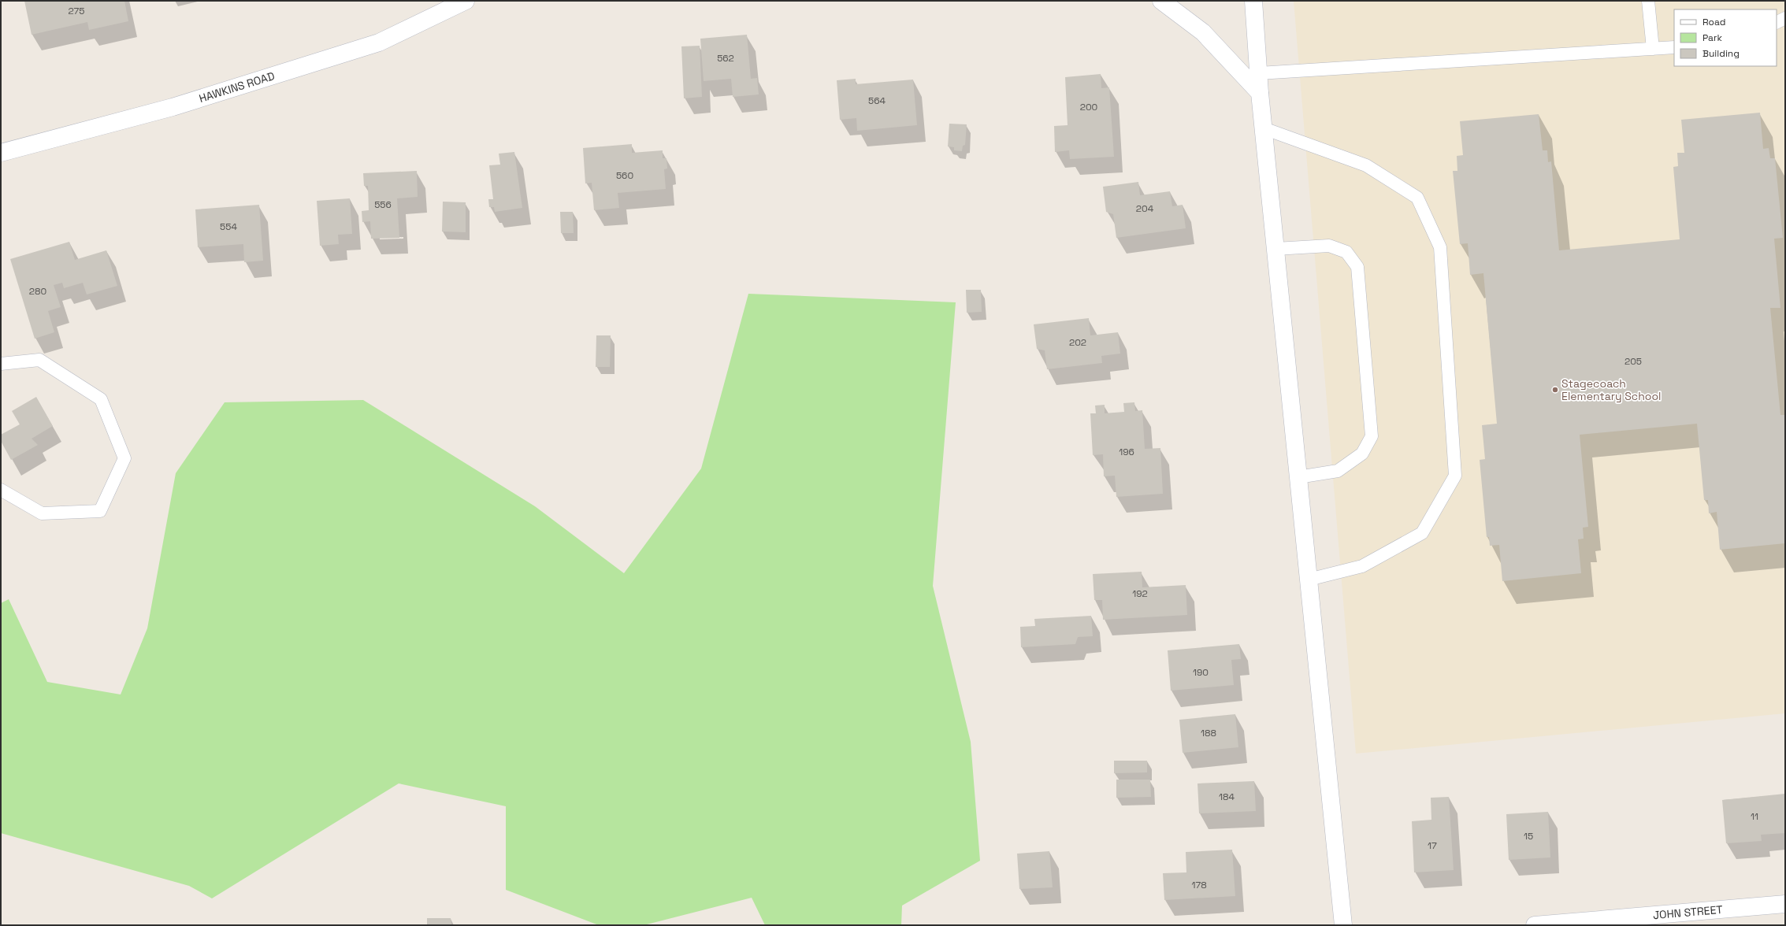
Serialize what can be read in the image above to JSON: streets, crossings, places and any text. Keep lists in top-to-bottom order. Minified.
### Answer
{"streets":{"street":["HAWKINS ROAD","JOHN STREET"]},"places":["Stagecoach Elementary School"],"house_numbers":["275","562","564","200","560","556","204","554","280","202","205","196","192","190","188","184","11","15","17","178"],"legend":["Road","Park","Building"]}
